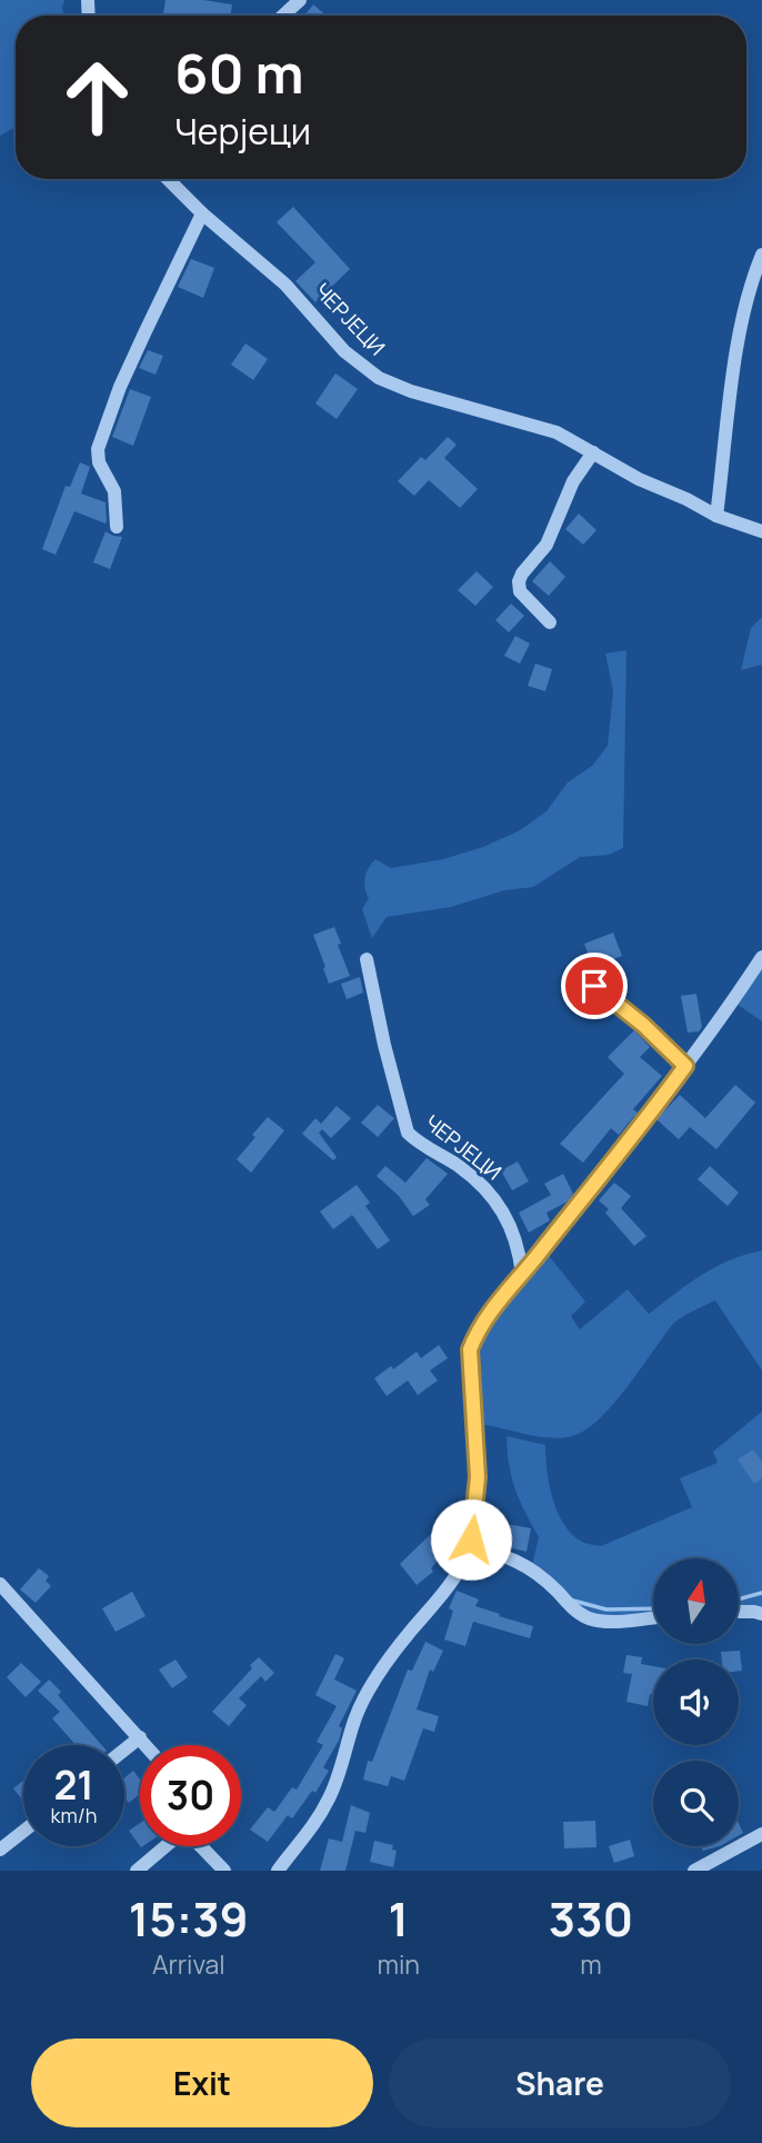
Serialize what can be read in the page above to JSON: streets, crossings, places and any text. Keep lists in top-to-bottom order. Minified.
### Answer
{"streets":{"street":["ЧЕРЈЕЦИ"]},"north":"top","page":{"turn":["60 m","Черјеци"],"speed":"21 km/h","limit":"30","eta":["15:39","Arrival","1","min","330","m"],"buttons":["Exit","Share"]}}
